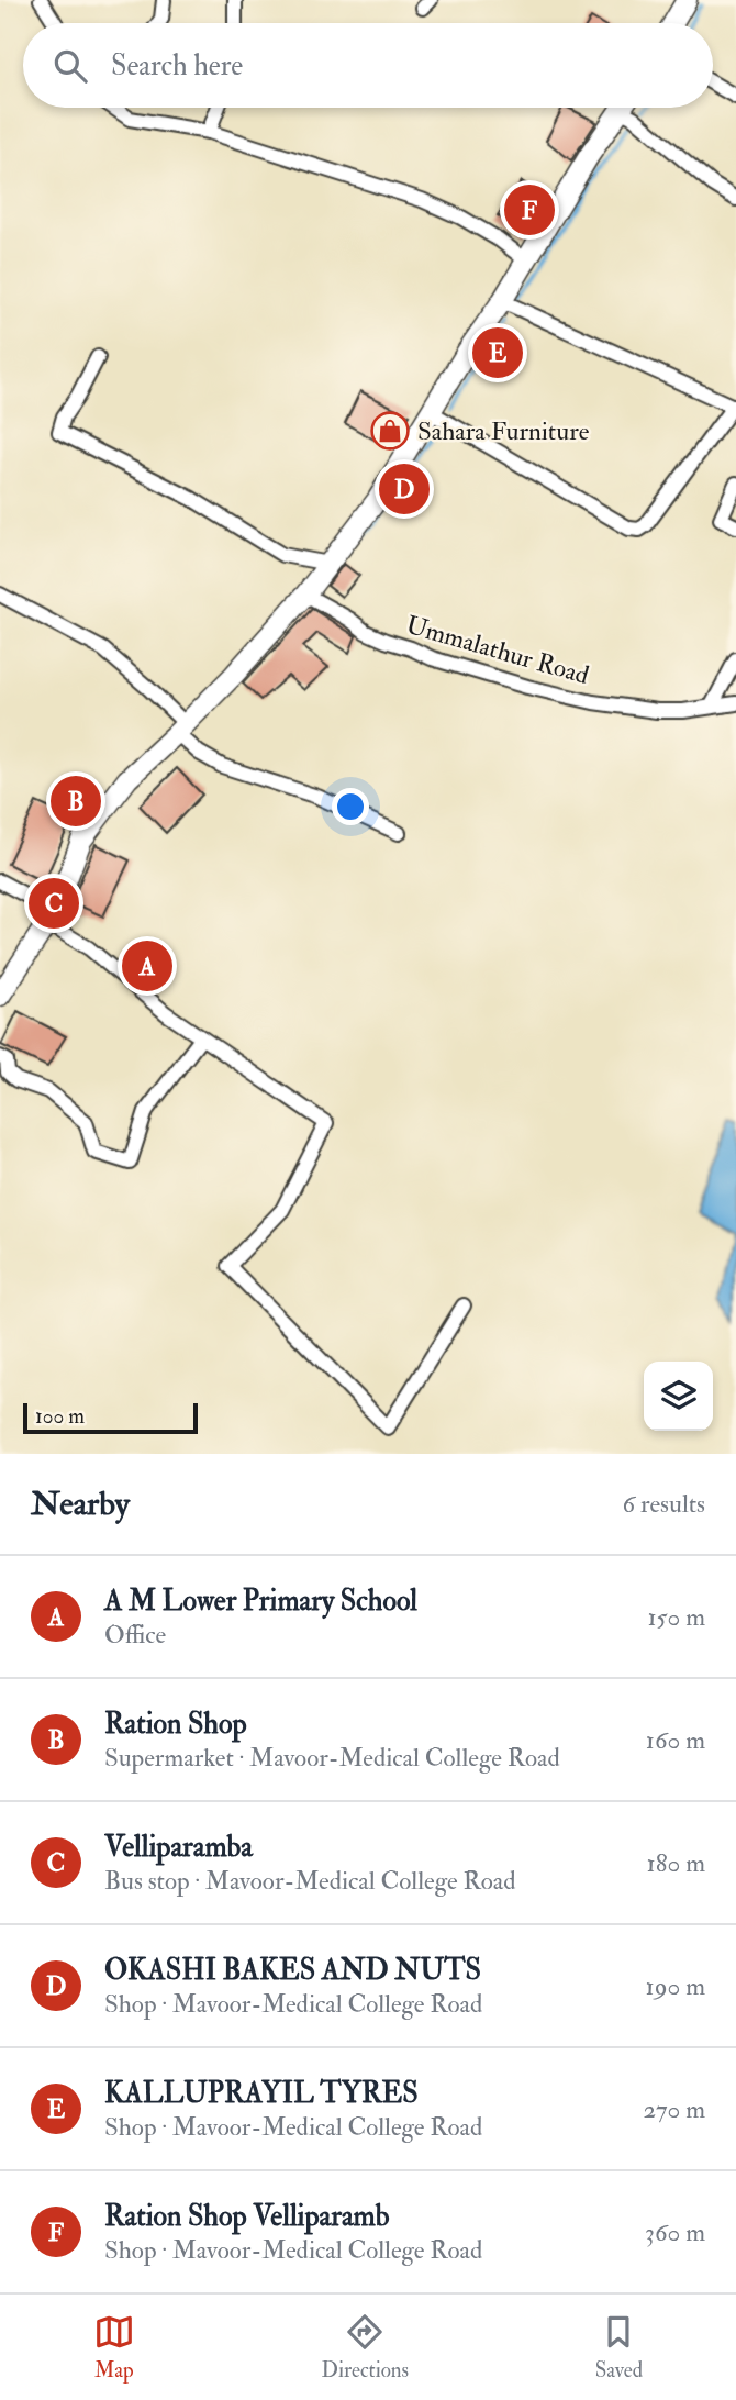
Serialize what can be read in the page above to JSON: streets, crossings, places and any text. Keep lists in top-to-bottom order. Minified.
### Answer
{"streets":{"street":["Ummalathur Road"]},"places":{"shop":["Sahara Furniture"]},"scale_bar":"100 m","page":{"search":"Search here","pins":["F","E","D","B","C","A"],"scale":"100 m","heading":["Nearby","6 results"],"list":[{"mark":"A","name":"A M Lower Primary School","note":"Office","value":"150 m"},{"mark":"B","name":"Ration Shop","note":"Supermarket · Mavoor-Medical College Road","value":"160 m"},{"mark":"C","name":"Velliparamba","note":"Bus stop · Mavoor-Medical College Road","value":"180 m"},{"mark":"D","name":"OKASHI BAKES AND NUTS","note":"Shop · Mavoor-Medical College Road","value":"190 m"},{"mark":"E","name":"KALLUPRAYIL TYRES","note":"Shop · Mavoor-Medical College Road","value":"270 m"},{"mark":"F","name":"Ration Shop Velliparamb","note":"Shop · Mavoor-Medical College Road","value":"360 m"}],"nav":["Map","Directions","Saved"]}}
